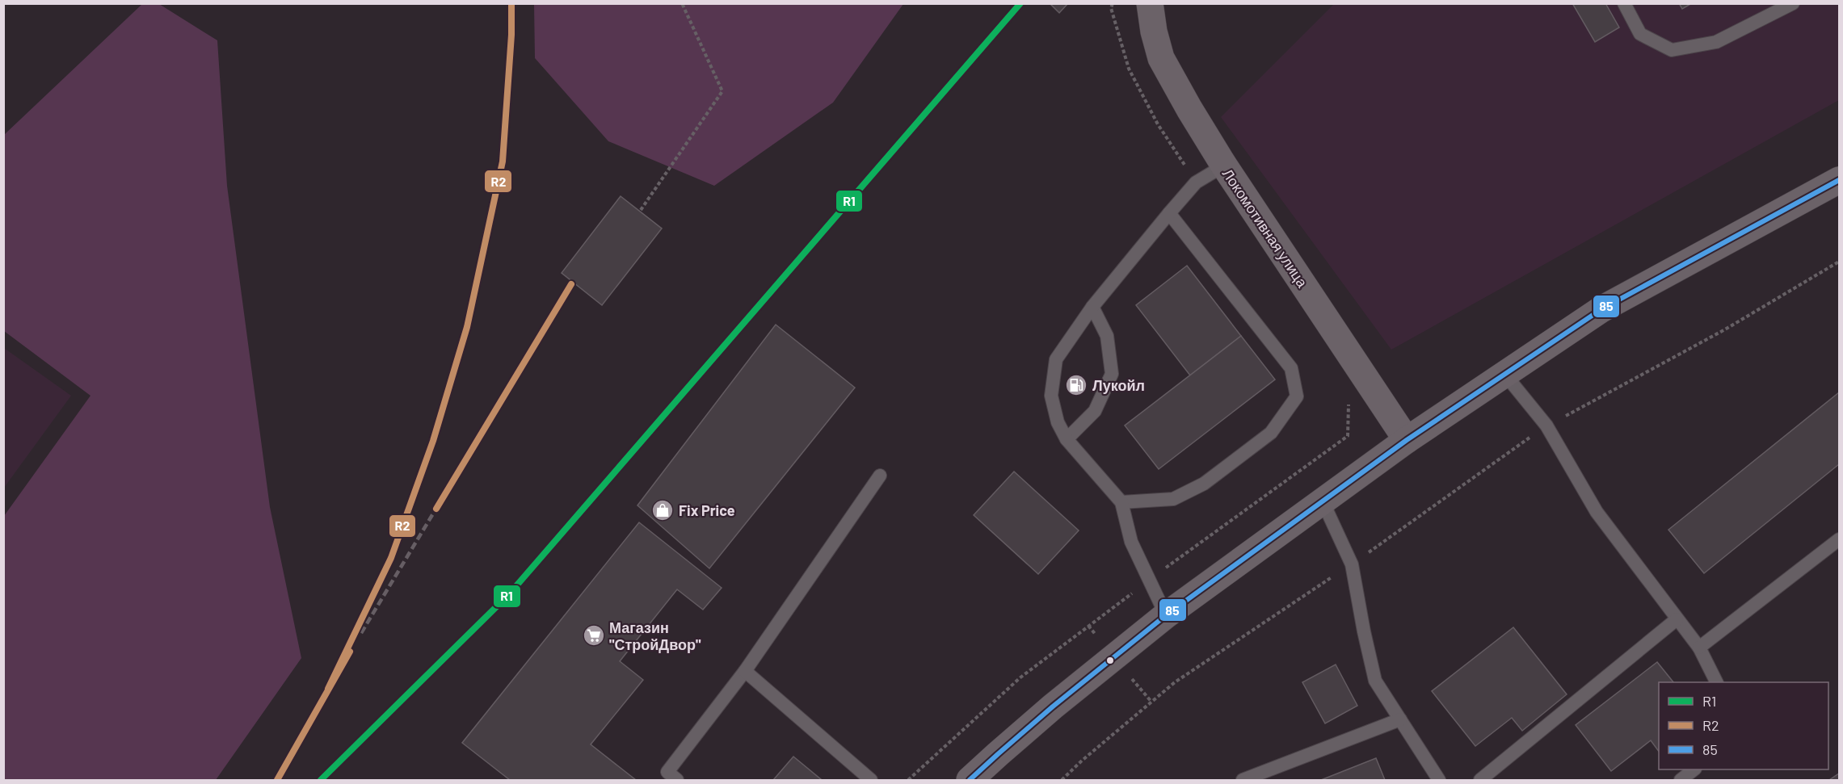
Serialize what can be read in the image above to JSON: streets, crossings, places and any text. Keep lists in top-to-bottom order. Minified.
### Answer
{"streets":{"main road":["Локомотивная улица"]},"places":{"fuel station":["Лукойл"],"shop":["Fix Price"],"supermarket":["Магазин \"СтройДвор\""]},"lines":["transit line R1","transit line R2","transit line 85"],"legend":["R1","R2","85"]}
